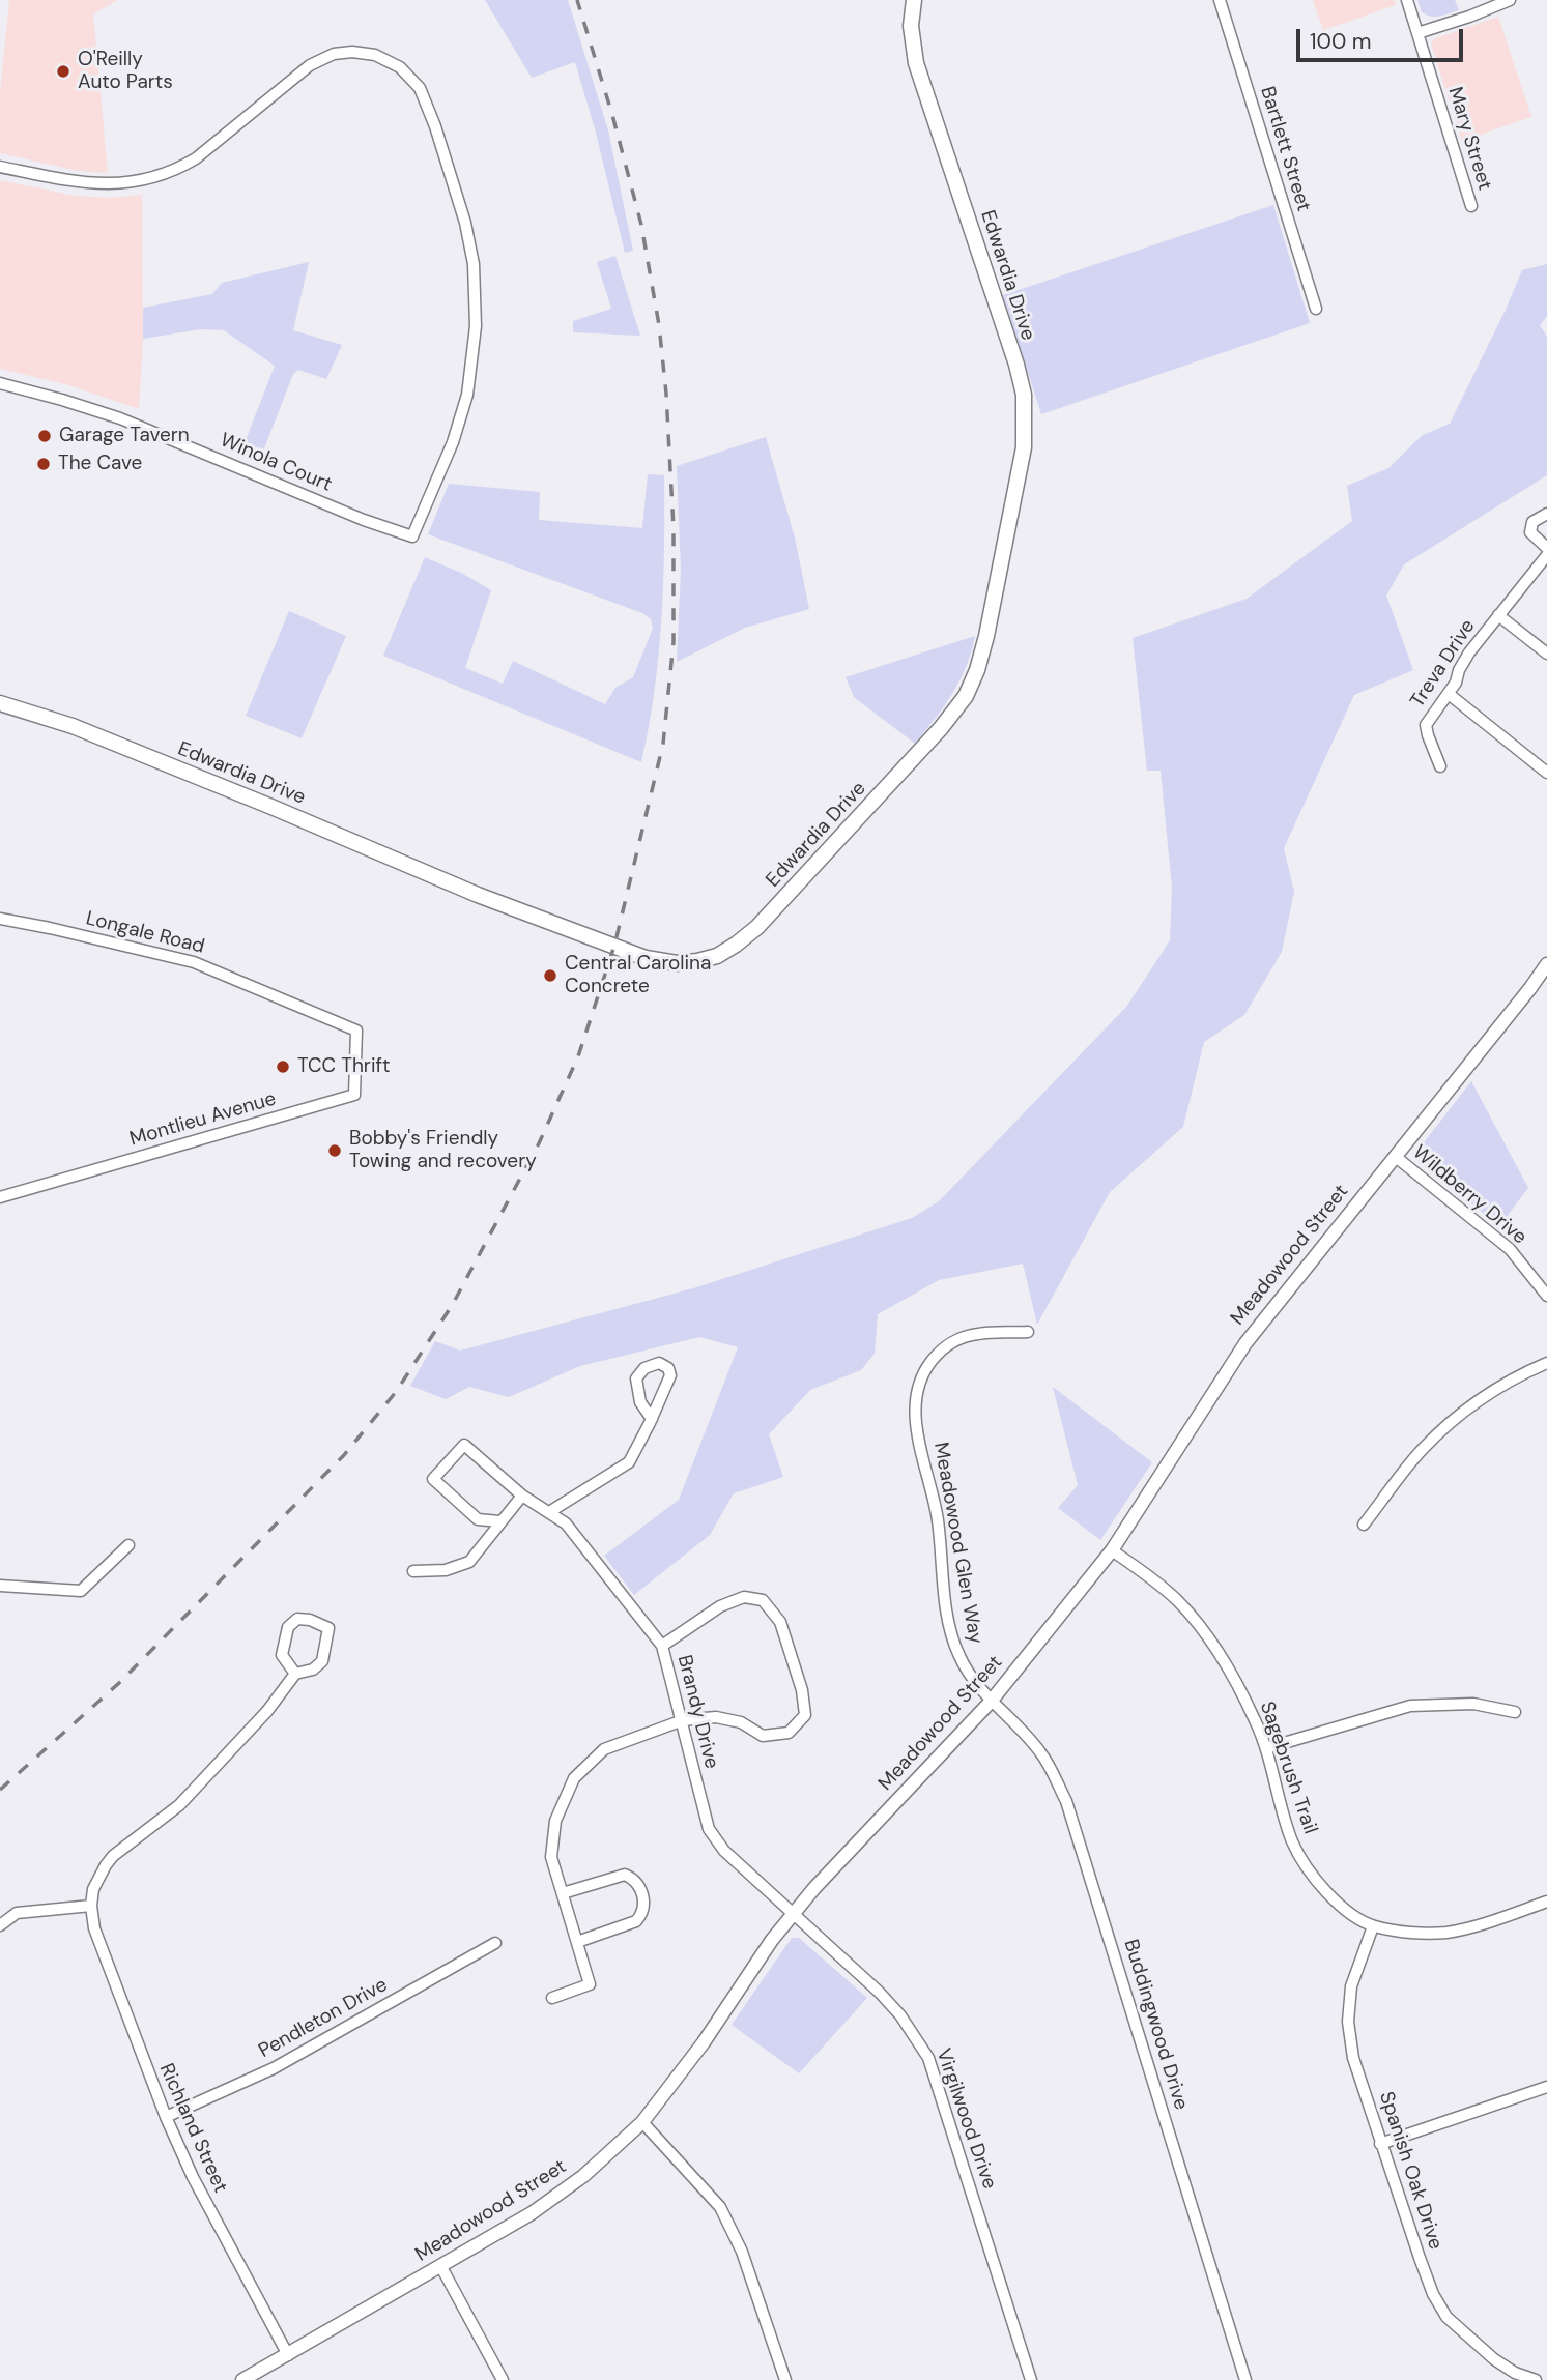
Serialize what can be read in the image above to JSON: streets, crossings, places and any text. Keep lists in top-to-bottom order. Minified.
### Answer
{"streets":{"main road":["Edwardia Drive"],"street":["Mary Street","Bartlett Street","Winola Court","Treva Drive","Longale Road","Montlieu Avenue","Wildberry Drive","Meadowood Street","Meadowood Glen Way","Brandy Drive","Sagebrush Trail","Pendleton Drive","Buddingwood Drive","Virgilwood Drive","Richland Street","Spanish Oak Drive"]},"crossings":[["Longale Road","Montlieu Avenue"],["Wildberry Drive","Meadowood Street"],["Meadowood Street","Meadowood Glen Way"],["Meadowood Street","Brandy Drive"],["Meadowood Street","Sagebrush Trail"],["Meadowood Street","Buddingwood Drive"],["Meadowood Street","Virgilwood Drive"],["Meadowood Street","Richland Street"],["Meadowood Glen Way","Buddingwood Drive"],["Brandy Drive","Virgilwood Drive"],["Sagebrush Trail","Spanish Oak Drive"],["Pendleton Drive","Richland Street"]],"places":["O'Reilly Auto Parts","Garage Tavern","The Cave","Central Carolina Concrete","TCC Thrift","Bobby's Friendly Towing and recovery"],"scale_bar":"100 m"}
